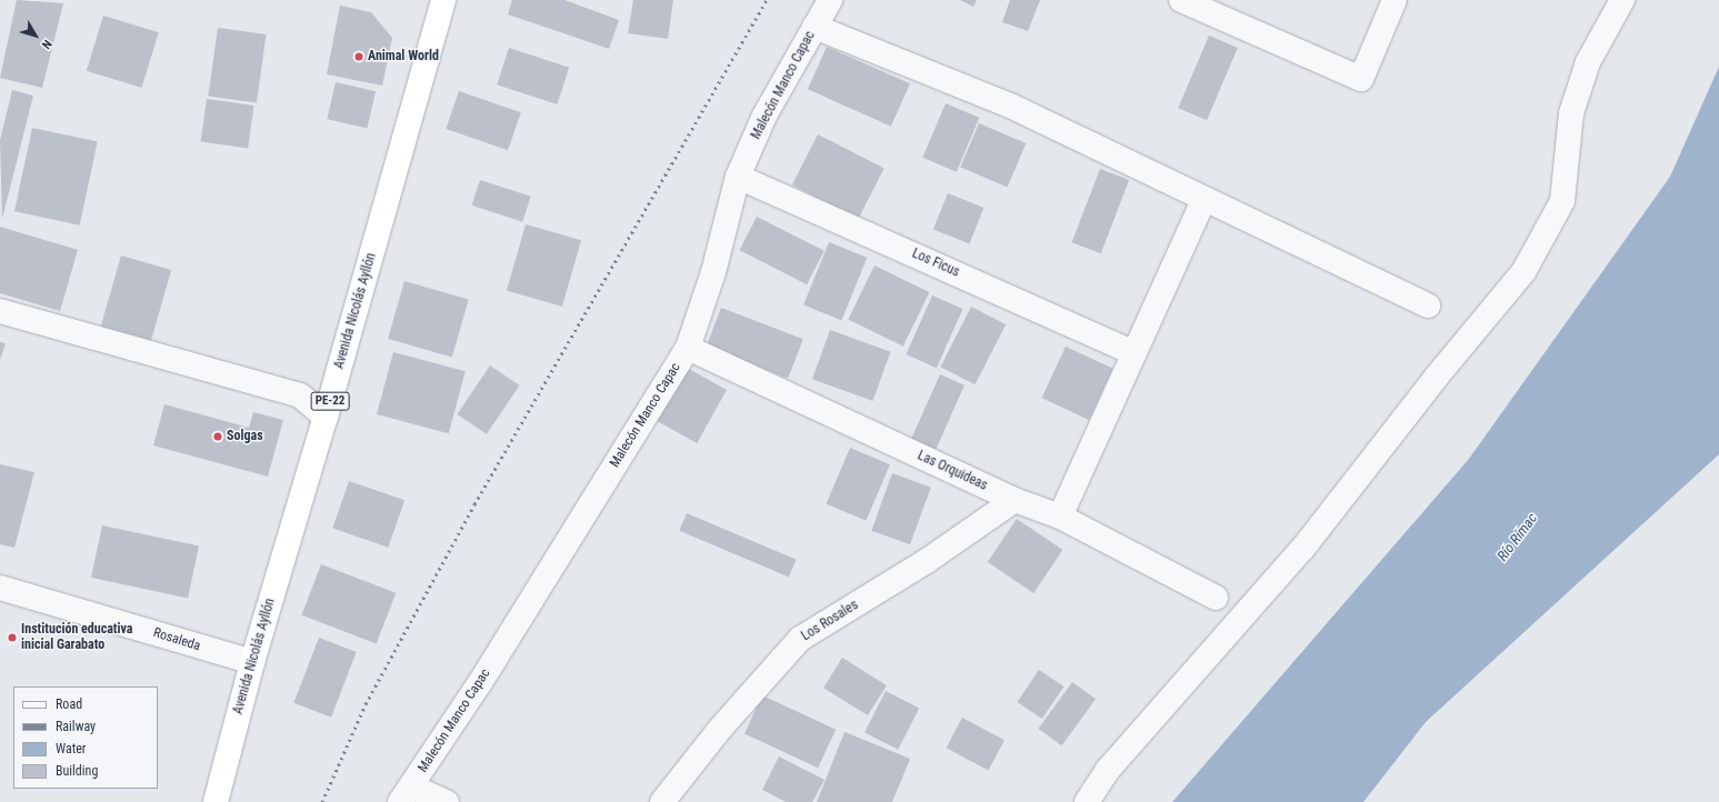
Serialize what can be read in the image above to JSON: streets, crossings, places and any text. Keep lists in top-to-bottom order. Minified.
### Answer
{"streets":{"highway":["Avenida Nicolás Ayllón","PE-22"],"street":["Malecón Manco Capac","Los Ficus","Las Orquideas","Los Rosales","Rosaleda"]},"crossings":[["Malecón Manco Capac","Los Ficus"],["Malecón Manco Capac","Las Orquideas"],["Avenida Nicolás Ayllón","Rosaleda"],["Las Orquideas","Los Rosales"]],"water":["Río Rímac"],"places":["Animal World","Solgas","Institución educativa inicial Garabato"],"legend":["Road","Railway","Water","Building"],"north":"bottom right"}
